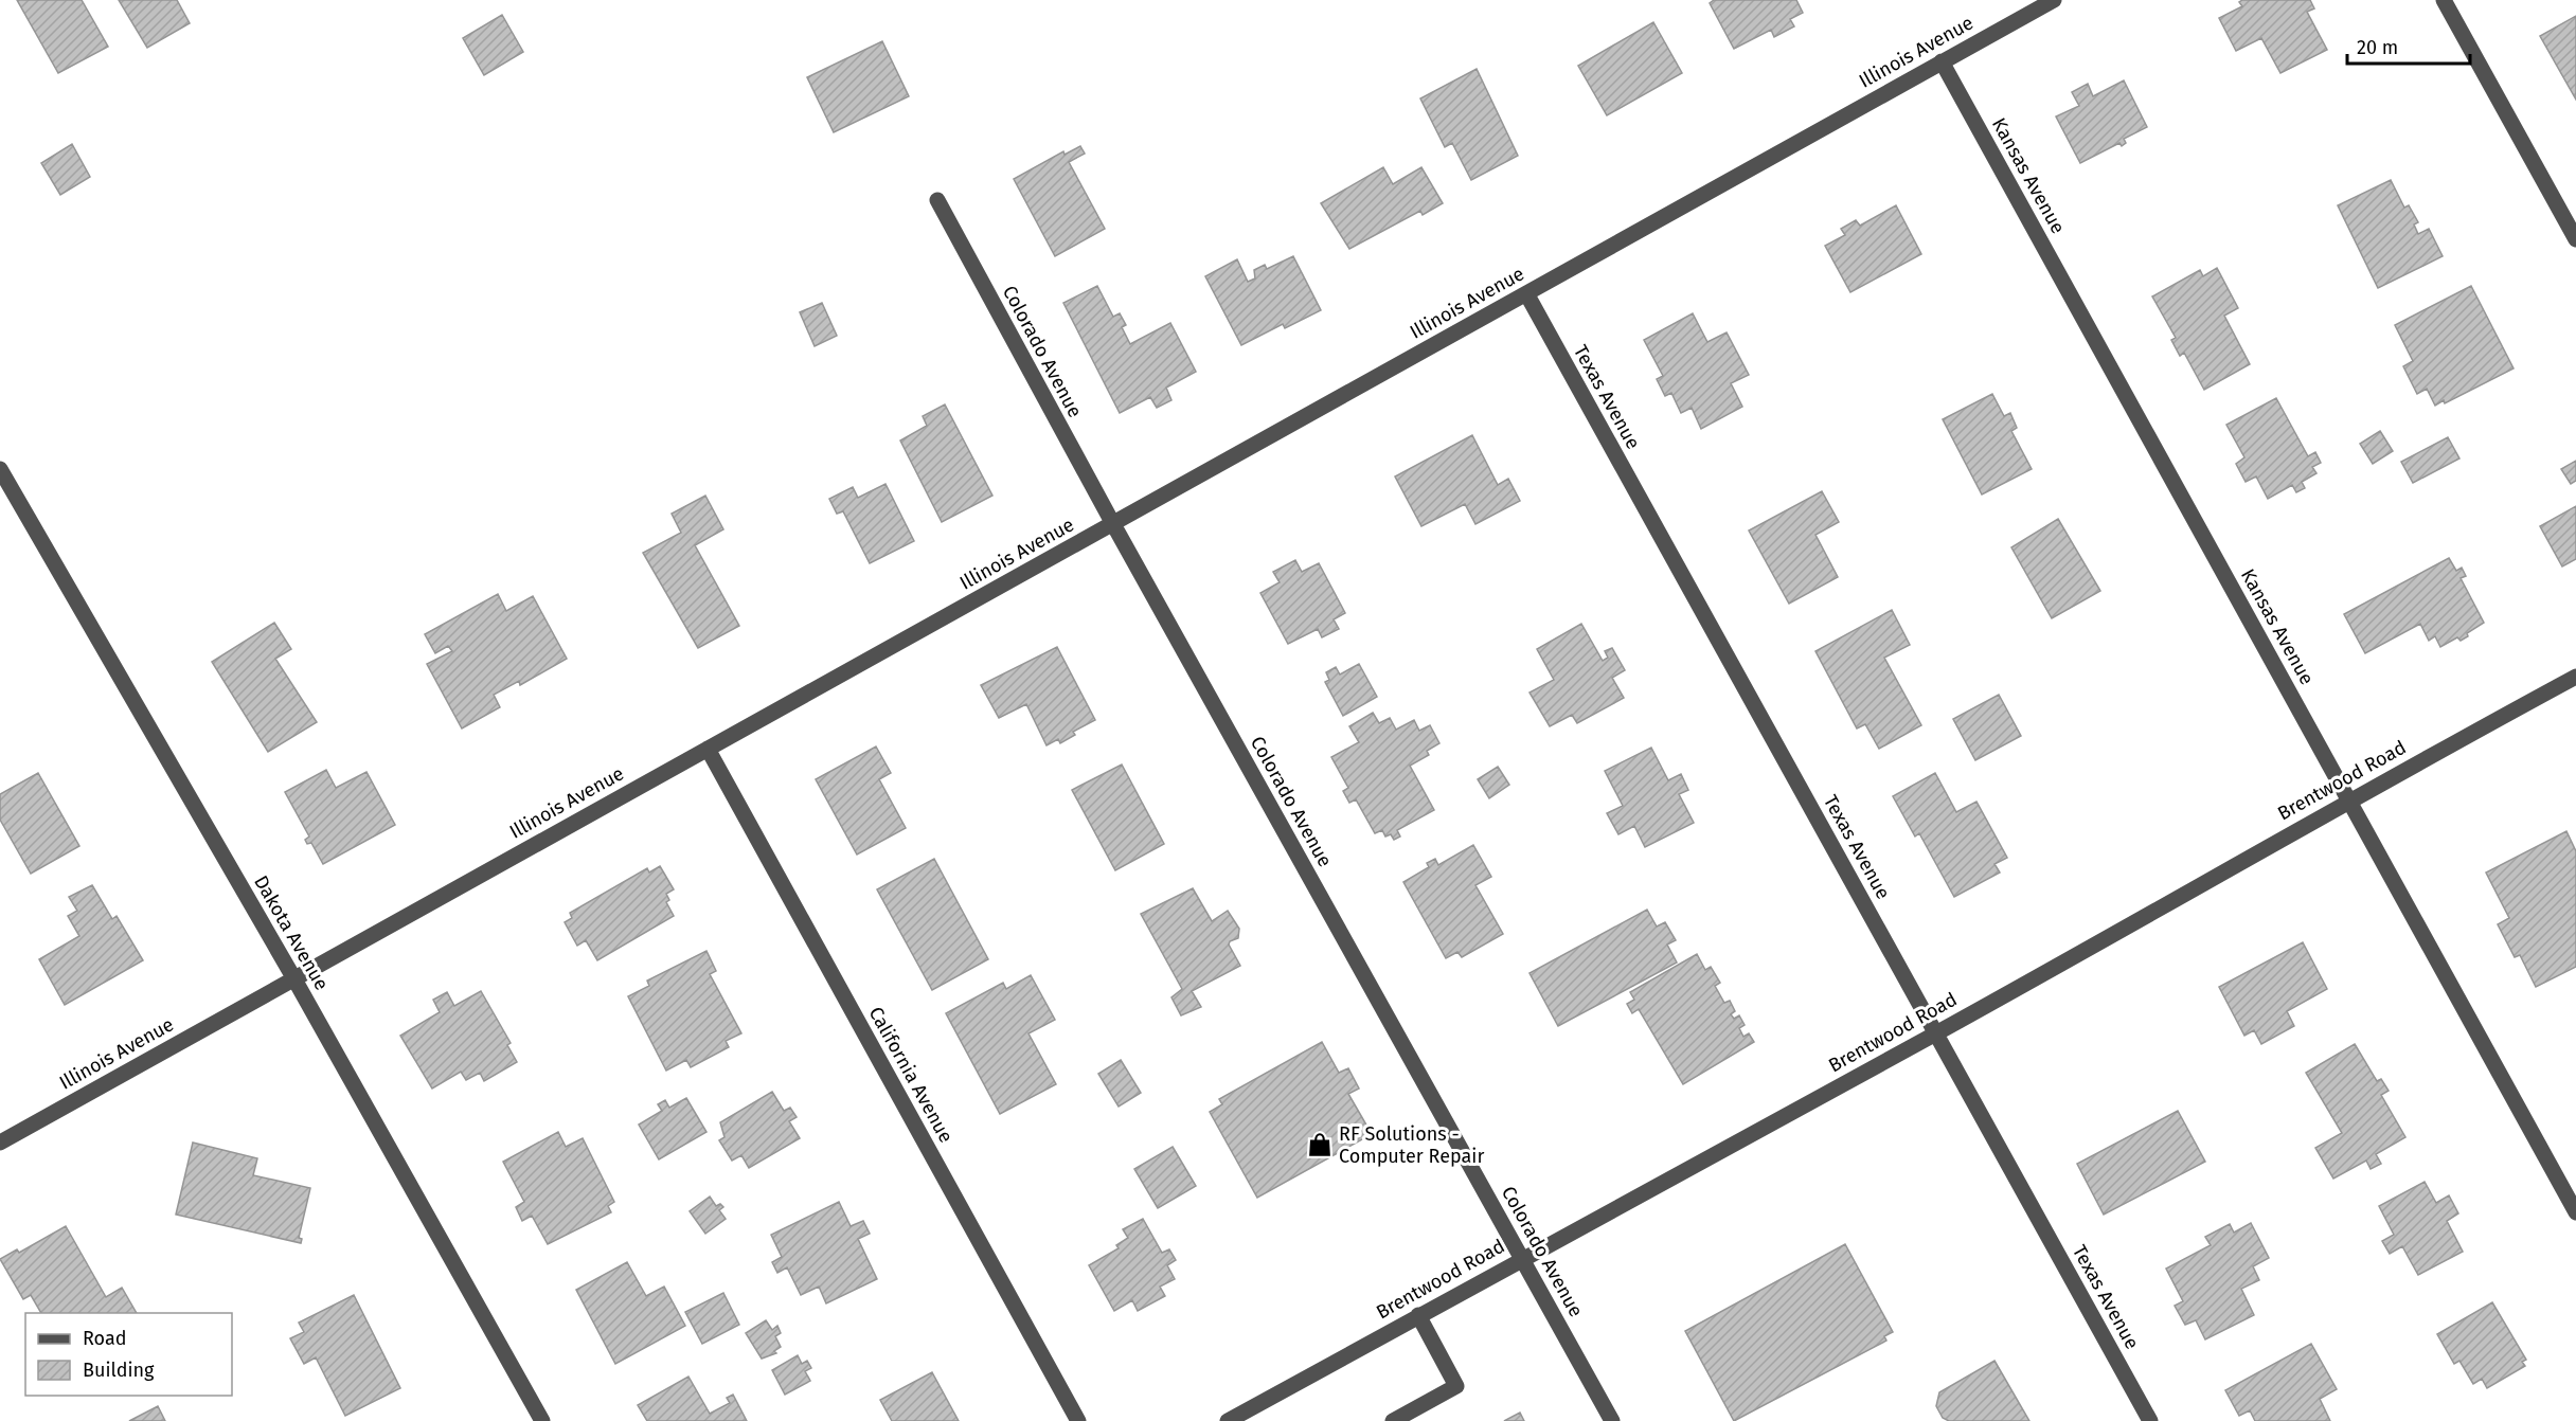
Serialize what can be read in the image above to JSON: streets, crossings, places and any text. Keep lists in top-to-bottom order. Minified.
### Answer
{"streets":{"street":["Illinois Avenue","Kansas Avenue","Colorado Avenue","Texas Avenue","Brentwood Road","Dakota Avenue","California Avenue"]},"crossings":[["Illinois Avenue","Kansas Avenue"],["Illinois Avenue","Colorado Avenue"],["Illinois Avenue","Texas Avenue"],["Illinois Avenue","Dakota Avenue"],["Illinois Avenue","California Avenue"],["Kansas Avenue","Brentwood Road"],["Colorado Avenue","Brentwood Road"],["Texas Avenue","Brentwood Road"]],"places":{"shop":["RF Solutions - Computer Repair"]},"legend":["Road","Building"],"scale_bar":"20 m"}
